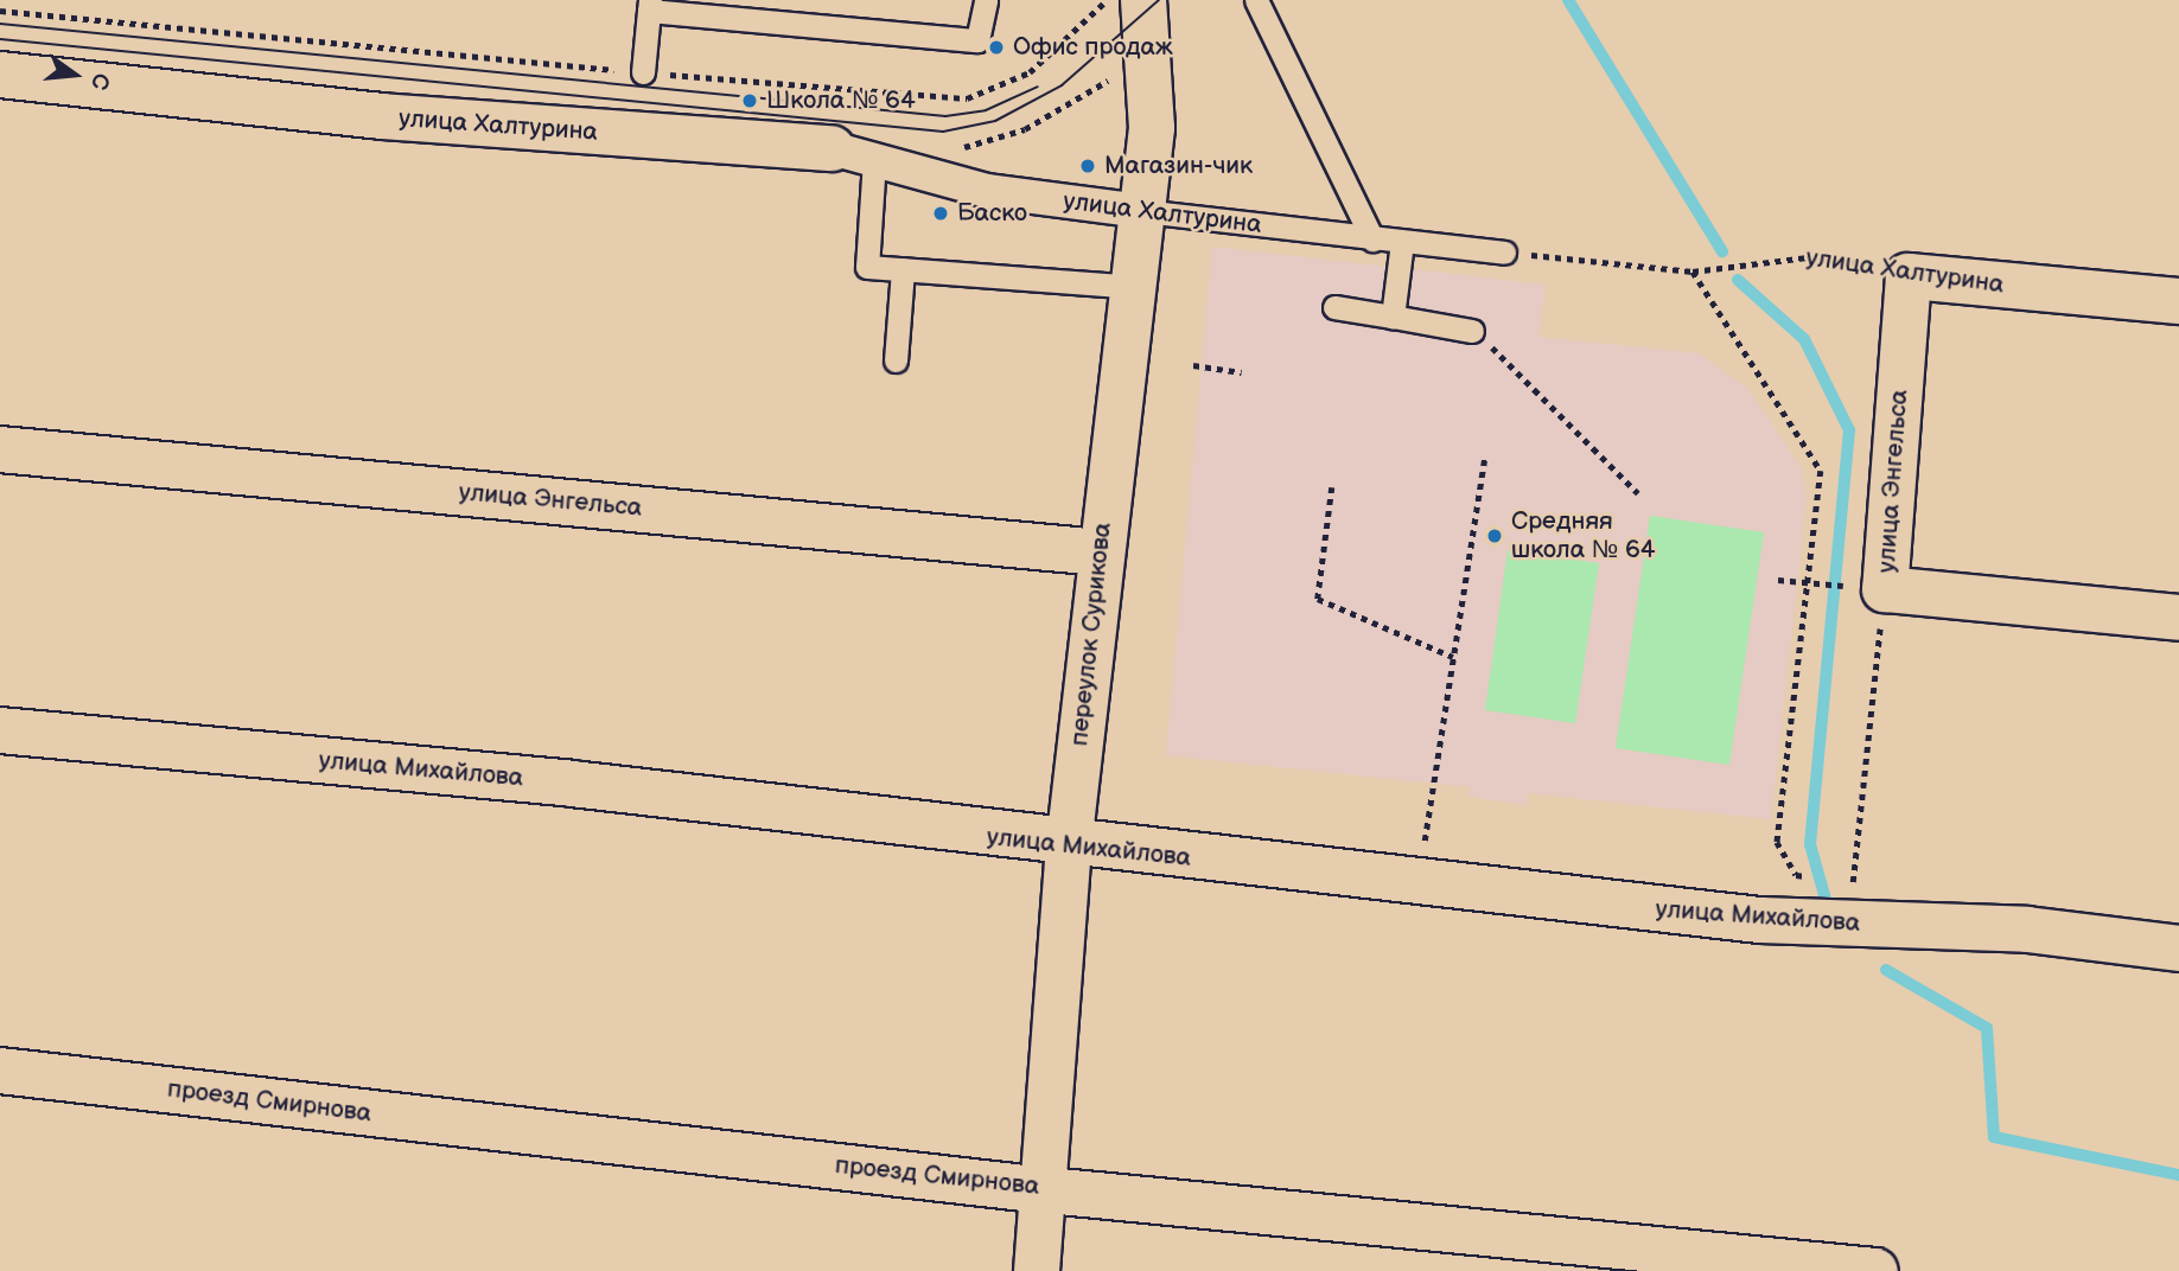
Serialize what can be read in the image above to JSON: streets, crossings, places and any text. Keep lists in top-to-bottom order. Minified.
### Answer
{"streets":{"street":["улица Халтурина","улица Энгельса","переулок Сурикова","улица Михайлова","проезд Смирнова"]},"crossings":[["улица Халтурина","улица Энгельса"],["улица Халтурина","переулок Сурикова"],["улица Энгельса","переулок Сурикова"],["переулок Сурикова","улица Михайлова"],["переулок Сурикова","проезд Смирнова"]],"places":["Офис продаж","Школа № 64","Магазин-чик","Баско","Средняя школа № 64"],"north":"right"}
